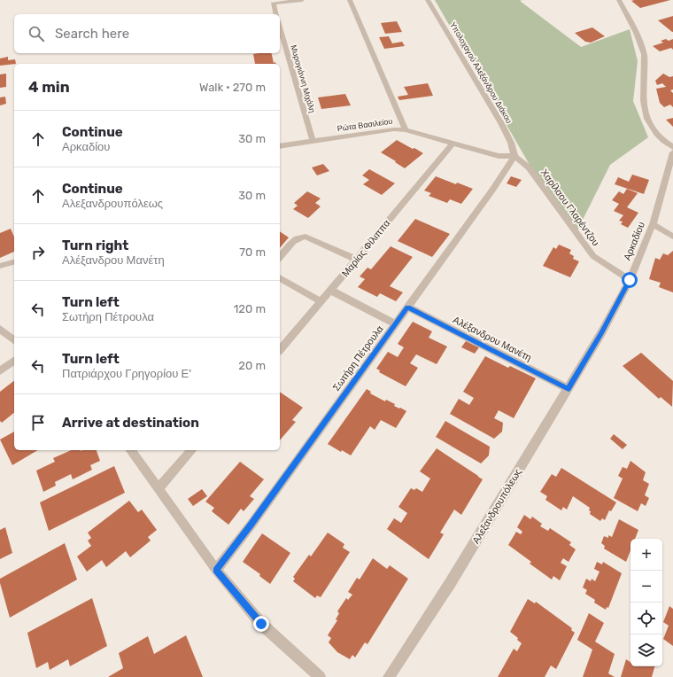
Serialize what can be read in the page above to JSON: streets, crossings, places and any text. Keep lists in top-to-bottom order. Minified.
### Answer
{"streets":{"street":["Υπολοχαγού Αλεξάνδρου Διάκου","Μυρογιάννη Μιχάλη","Ρώτα Βασιλείου","Χαρίλαου Γλαρέντζου","Αρκαδίου","Μαρίας Φίλιππα","Αλέξανδρου Μανέτη","Σωτήρη Πέτρουλα","Αλεξανδρουπόλεως"]},"crossings":[["Υπολοχαγού Αλεξάνδρου Διάκου","Ρώτα Βασιλείου"],["Υπολοχαγού Αλεξάνδρου Διάκου","Χαρίλαου Γλαρέντζου"],["Υπολοχαγού Αλεξάνδρου Διάκου","Σωτήρη Πέτρουλα"],["Μυρογιάννη Μιχάλη","Ρώτα Βασιλείου"],["Ρώτα Βασιλείου","Χαρίλαου Γλαρέντζου"],["Ρώτα Βασιλείου","Μαρίας Φίλιππα"],["Ρώτα Βασιλείου","Σωτήρη Πέτρουλα"],["Χαρίλαου Γλαρέντζου","Αρκαδίου"],["Χαρίλαου Γλαρέντζου","Σωτήρη Πέτρουλα"],["Αρκαδίου","Αλεξανδρουπόλεως"],["Αλέξανδρου Μανέτη","Σωτήρη Πέτρουλα"],["Αλέξανδρου Μανέτη","Αλεξανδρουπόλεως"]],"page":{"search":"Search here","heading":["4 min","Walk · 270 m"],"list":[["Continue","Αρκαδίου","30 m"],["Continue","Αλεξανδρουπόλεως","30 m"],["Turn right","Αλέξανδρου Μανέτη","70 m"],["Turn left","Σωτήρη Πέτρουλα","120 m"],["Turn left","Πατριάρχου Γρηγορίου Ε'","20 m"],"Arrive at destination"],"map_buttons":["+","−"]}}
